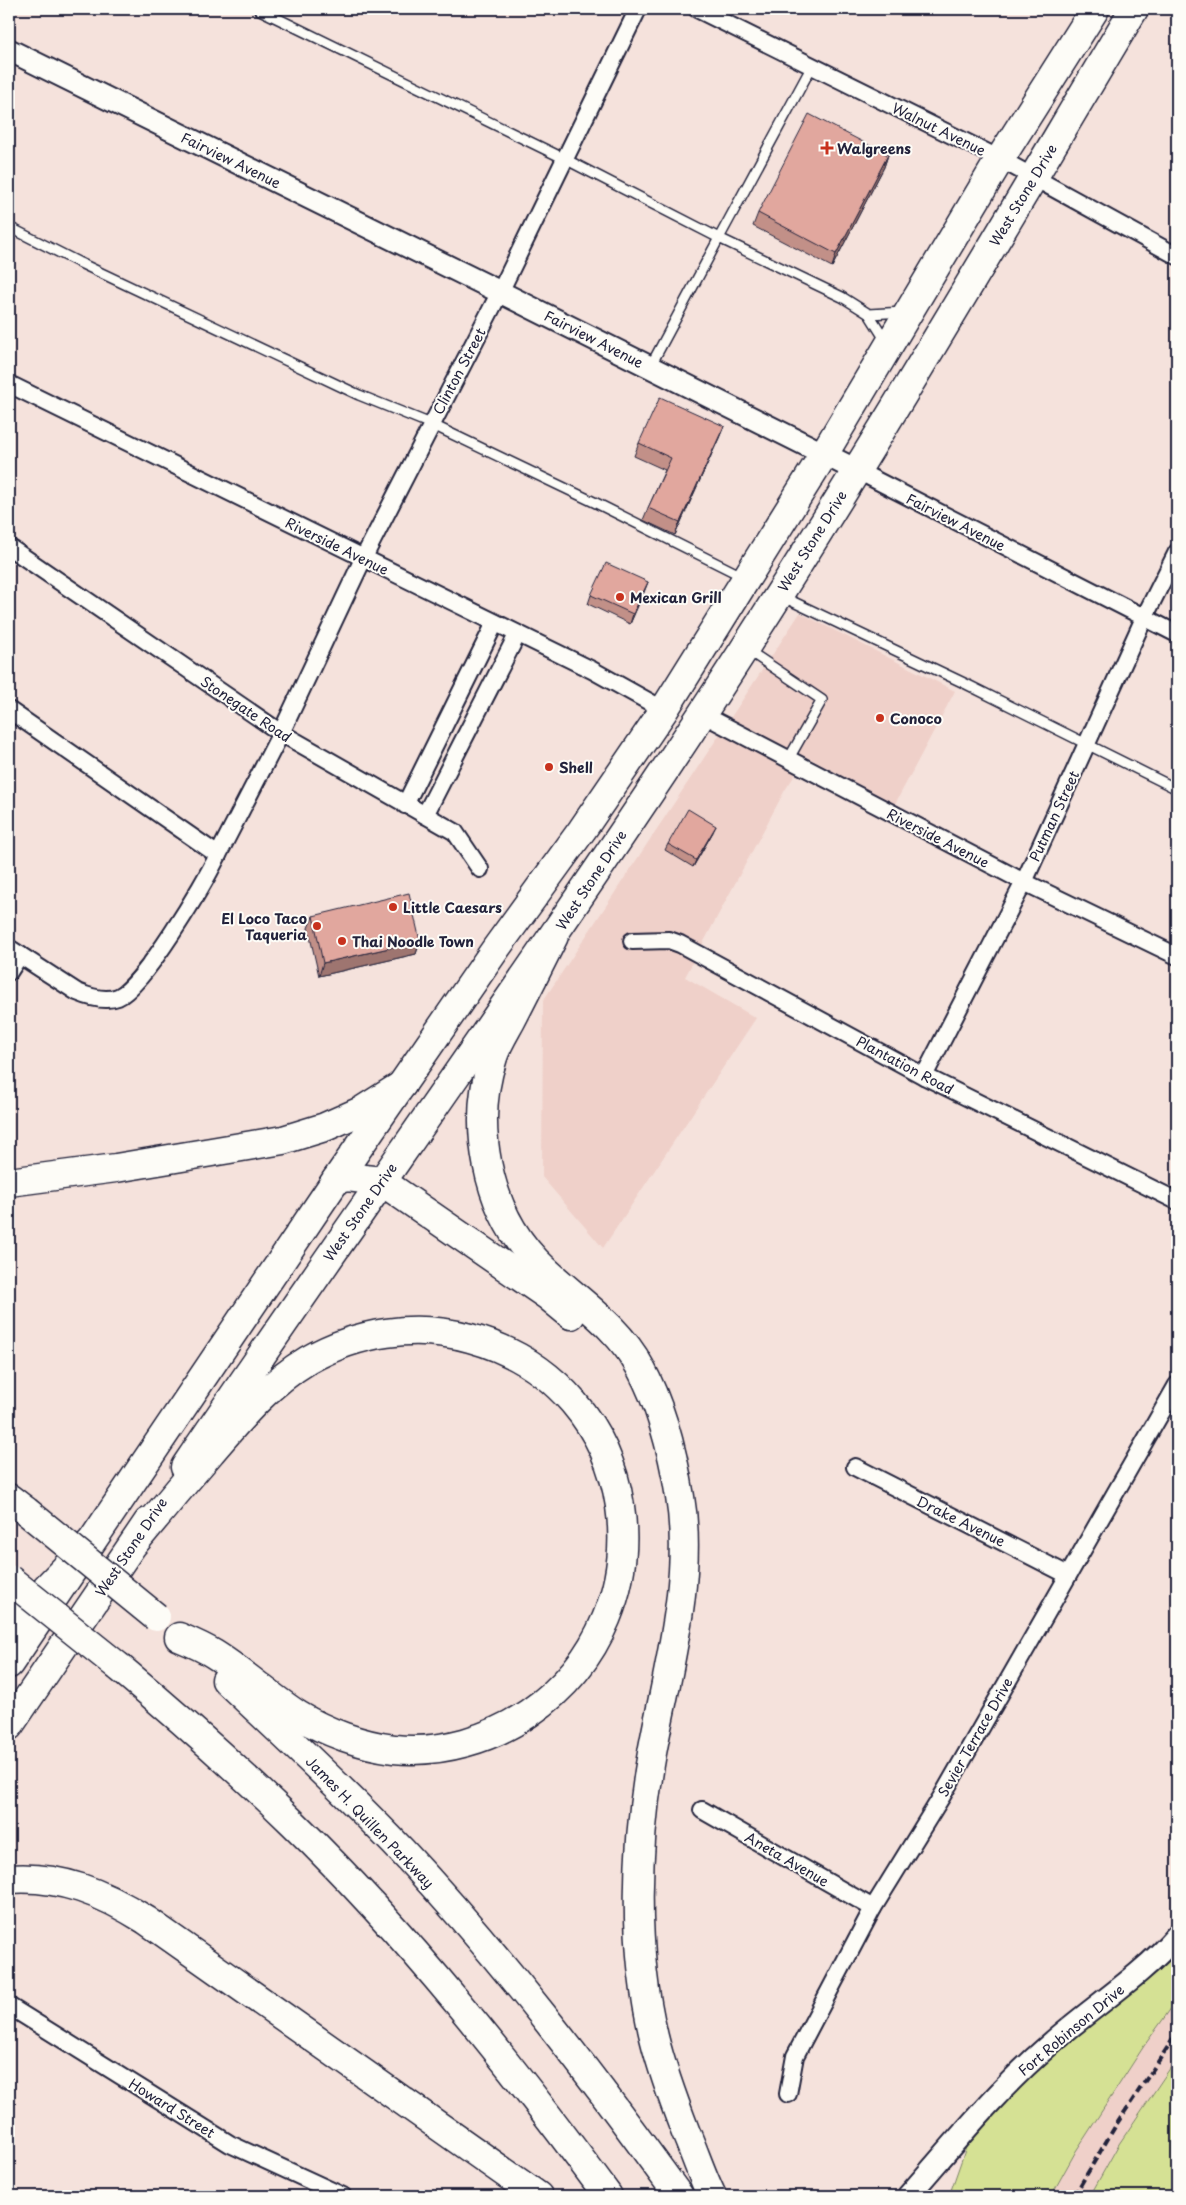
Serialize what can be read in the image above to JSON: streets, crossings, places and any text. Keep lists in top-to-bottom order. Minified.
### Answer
{"streets":{"highway":["West Stone Drive","James H. Quillen Parkway"],"street":["Walnut Avenue","Fairview Avenue","Clinton Street","Riverside Avenue","Stonegate Road","Putman Street","Plantation Road","Drake Avenue","Sevier Terrace Drive","Aneta Avenue","Fort Robinson Drive","Howard Street"]},"crossings":[["Walnut Avenue","West Stone Drive"],["Fairview Avenue","West Stone Drive"],["Fairview Avenue","Clinton Street"],["Fairview Avenue","Putman Street"],["West Stone Drive","Riverside Avenue"],["Clinton Street","Riverside Avenue"],["Clinton Street","Stonegate Road"],["Riverside Avenue","Putman Street"],["Putman Street","Plantation Road"],["Drake Avenue","Sevier Terrace Drive"],["Sevier Terrace Drive","Aneta Avenue"]],"places":{"health":["Walgreens"],"other":["Mexican Grill","Conoco","Shell","Little Caesars","El Loco Taco Taqueria","Thai Noodle Town"]}}
